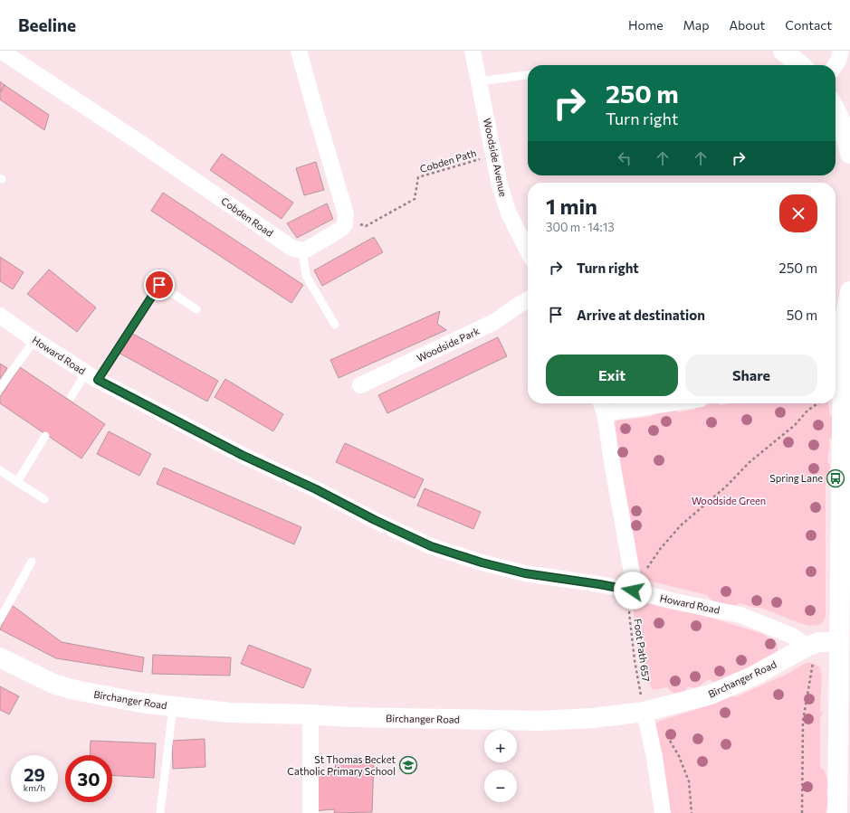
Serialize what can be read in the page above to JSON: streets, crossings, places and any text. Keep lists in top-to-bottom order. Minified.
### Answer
{"streets":{"street":["Woodside Avenue","Cobden Road","Woodside Park","Howard Road","Birchanger Road"],"path":["Cobden Path","Foot Path 657"]},"crossings":[["Woodside Avenue","Cobden Path"],["Howard Road","Foot Path 657"],["Howard Road","Birchanger Road"],["Foot Path 657","Birchanger Road"]],"parks":["Woodside Green"],"places":{"bus stop":["Spring Lane"],"school or university":["St Thomas Becket Catholic Primary School"]},"page":{"header":"Beeline","nav":["Home","Map","About","Contact"],"turn":["250 m","Turn right"],"heading":["1 min","300 m · 14:13"],"list":[{"name":"Turn right","value":"250 m"},{"name":"Arrive at destination","value":"50 m"}],"buttons":["Exit","Share"],"map_buttons":["+","−"],"speed":"29 km/h","limit":"30"}}
